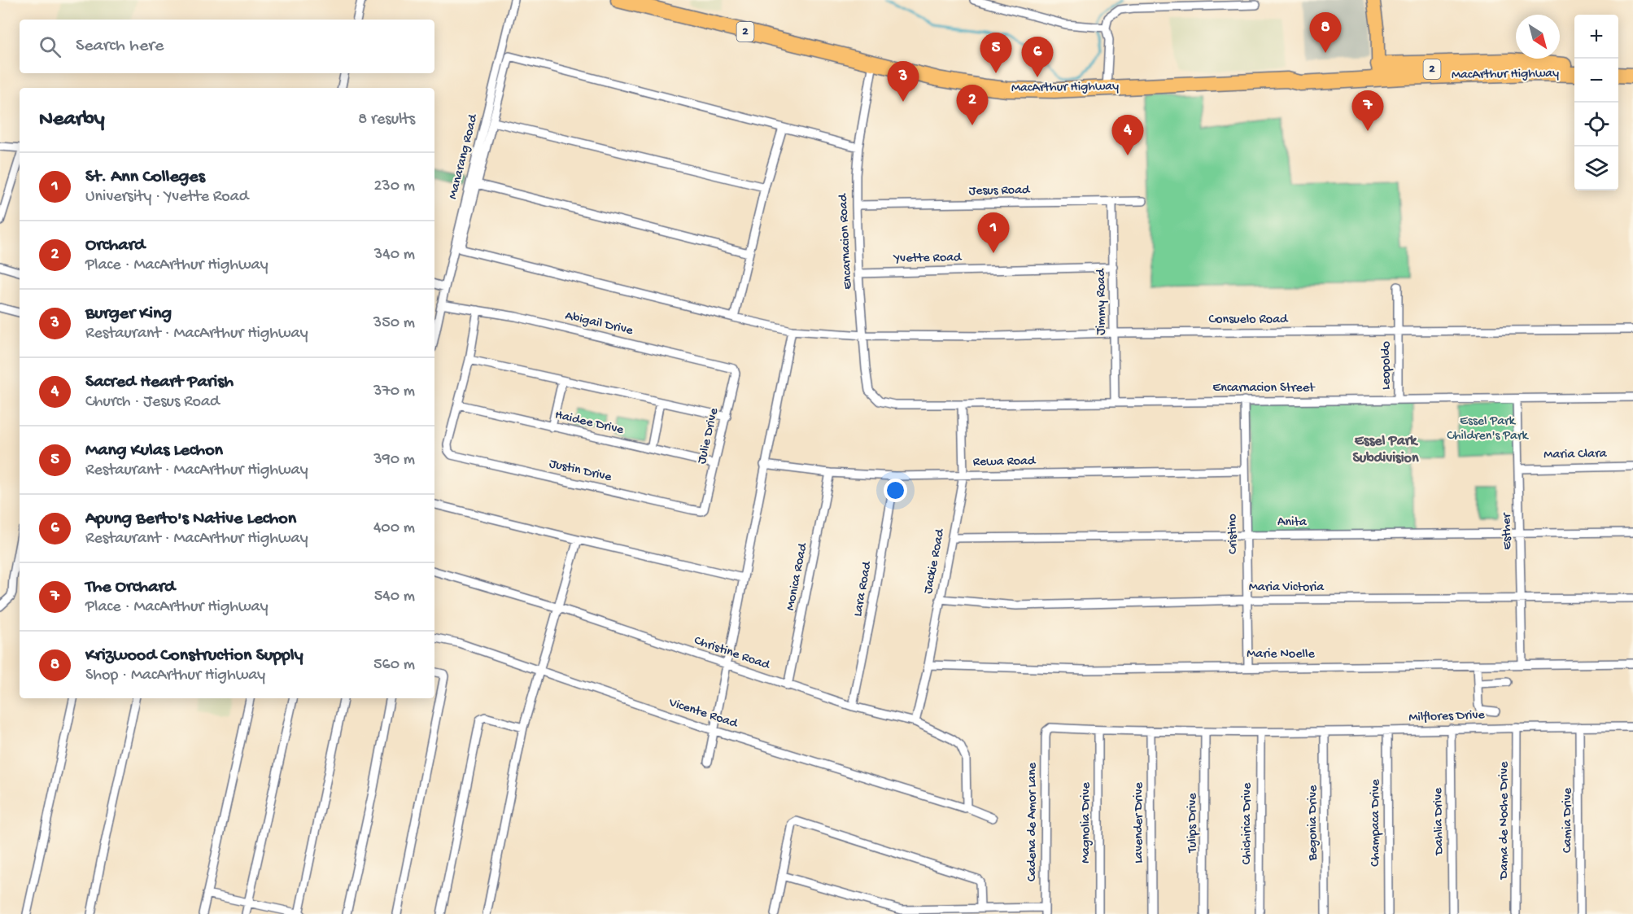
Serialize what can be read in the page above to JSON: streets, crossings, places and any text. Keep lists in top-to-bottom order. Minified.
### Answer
{"streets":{"highway":["2","MacArthur Highway"],"street":["Manarang Road","Jesus Road","Encarnacion Road","Yvette Road","Jimmy Road","Consuelo Road","Abigail Drive","Leopoldo","Encarnacion Street","Haidee Drive","Julie Drive","Maria Clara","Rewa Road","Justin Drive","Anita","Esther","Cristino","Jackie Road","Monica Road","Maria Victoria","Lara Road","Christine Road","Marie Noelle","Vicente Road","Milflores Drive","Dama de Noche Drive","Camia Drive","Dahlia Drive","Cadena de Amor Lane","Magnolia Drive","Lavender Drive","Tulips Drive","Begonia Drive","Champaca Drive","Chichirica Drive"]},"crossings":[["MacArthur Highway","Encarnacion Road"],["Manarang Road","Abigail Drive"],["Jesus Road","Encarnacion Road"],["Jesus Road","Jimmy Road"],["Encarnacion Road","Yvette Road"],["Encarnacion Road","Consuelo Road"],["Encarnacion Road","Encarnacion Street"],["Yvette Road","Jimmy Road"],["Jimmy Road","Consuelo Road"],["Jimmy Road","Encarnacion Street"],["Consuelo Road","Leopoldo"],["Abigail Drive","Julie Drive"],["Leopoldo","Encarnacion Street"],["Encarnacion Street","Esther"],["Encarnacion Street","Cristino"],["Encarnacion Street","Jackie Road"],["Haidee Drive","Julie Drive"],["Haidee Drive","Justin Drive"],["Julie Drive","Justin Drive"],["Maria Clara","Esther"],["Rewa Road","Cristino"],["Rewa Road","Jackie Road"],["Rewa Road","Monica Road"],["Rewa Road","Lara Road"],["Anita","Esther"],["Anita","Cristino"],["Anita","Jackie Road"],["Esther","Maria Victoria"],["Esther","Marie Noelle"],["Cristino","Maria Victoria"],["Cristino","Marie Noelle"],["Jackie Road","Maria Victoria"],["Jackie Road","Christine Road"],["Jackie Road","Marie Noelle"],["Monica Road","Christine Road"],["Lara Road","Christine Road"],["Christine Road","Vicente Road"],["Milflores Drive","Dama de Noche Drive"],["Milflores Drive","Camia Drive"],["Milflores Drive","Dahlia Drive"],["Milflores Drive","Cadena de Amor Lane"],["Milflores Drive","Magnolia Drive"],["Milflores Drive","Lavender Drive"],["Milflores Drive","Tulips Drive"],["Milflores Drive","Begonia Drive"],["Milflores Drive","Champaca Drive"],["Milflores Drive","Chichirica Drive"]],"districts":["Essel Park Subdivision"],"parks":["Essel Park Children's Park"],"north":"bottom right","page":{"pins":["8","5","6","3","2","7","4","1"],"map_buttons":["+","−"],"search":"Search here","heading":["Nearby","8 results"],"list":[{"mark":"1","name":"St. Ann Colleges","note":"University · Yvette Road","value":"230 m"},{"mark":"2","name":"Orchard","note":"Place · MacArthur Highway","value":"340 m"},{"mark":"3","name":"Burger King","note":"Restaurant · MacArthur Highway","value":"350 m"},{"mark":"4","name":"Sacred Heart Parish","note":"Church · Jesus Road","value":"370 m"},{"mark":"5","name":"Mang Kulas Lechon","note":"Restaurant · MacArthur Highway","value":"390 m"},{"mark":"6","name":"Apung Berto's Native Lechon","note":"Restaurant · MacArthur Highway","value":"400 m"},{"mark":"7","name":"The Orchard","note":"Place · MacArthur Highway","value":"540 m"},{"mark":"8","name":"Krizwood Construction Supply","note":"Shop · MacArthur Highway","value":"560 m"}]}}
